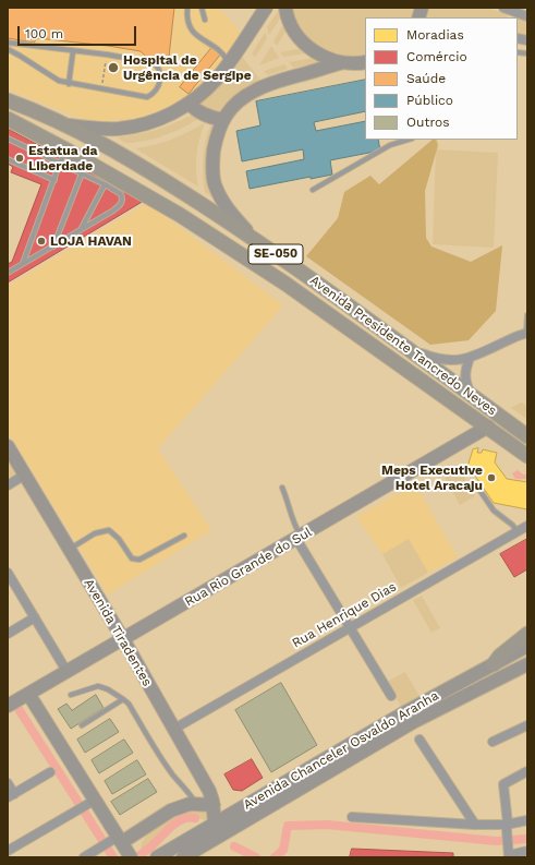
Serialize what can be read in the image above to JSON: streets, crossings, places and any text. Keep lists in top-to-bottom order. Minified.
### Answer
{"streets":{"main road":["SE-050","Avenida Presidente Tancredo Neves"],"street":["Rua Rio Grande do Sul","Rua Henrique Dias","Avenida Tiradentes","Avenida Chanceler Osvaldo Aranha"]},"crossings":[["Avenida Presidente Tancredo Neves","Rua Rio Grande do Sul"],["Rua Rio Grande do Sul","Avenida Tiradentes"],["Rua Henrique Dias","Avenida Tiradentes"],["Avenida Tiradentes","Avenida Chanceler Osvaldo Aranha"]],"places":["Hospital de Urgência de Sergipe","Estatua da Liberdade","LOJA HAVAN","Meps Executive Hotel Aracaju"],"legend":["Moradias","Comércio","Saúde","Público","Outros"],"scale_bar":"100 m"}
